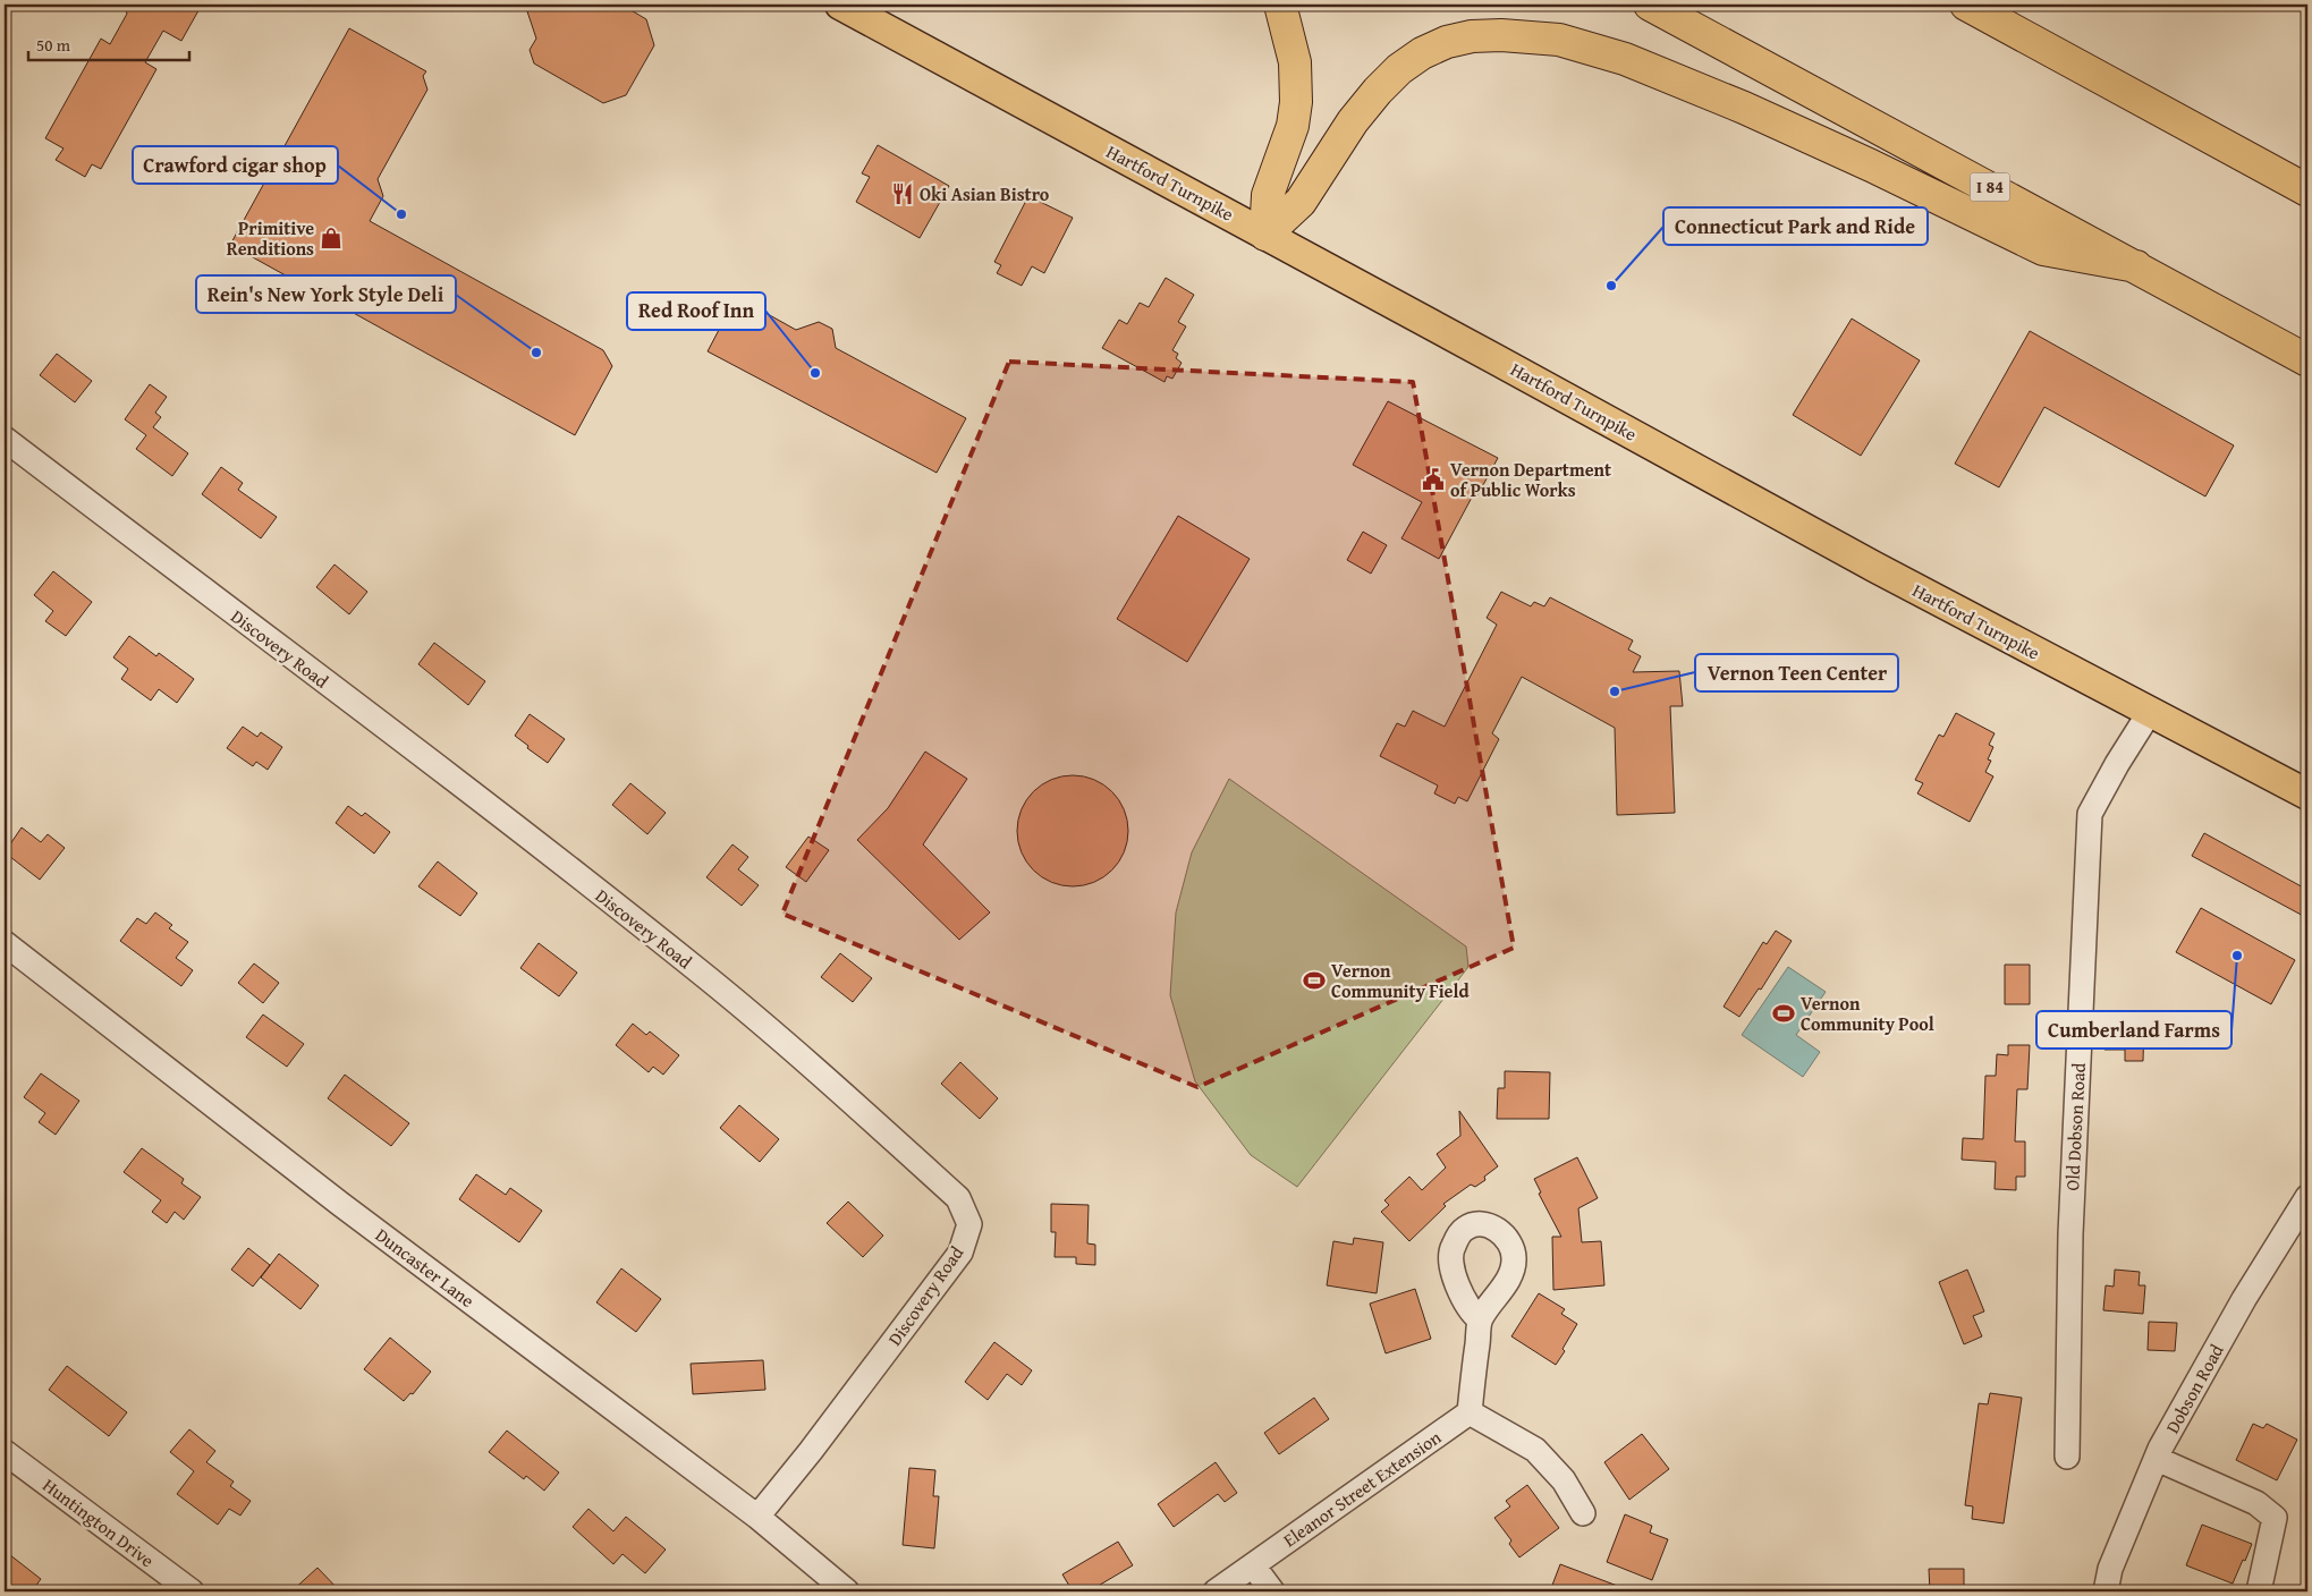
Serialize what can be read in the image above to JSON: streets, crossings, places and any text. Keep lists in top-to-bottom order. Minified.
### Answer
{"streets":{"highway":["I 84"],"main road":["Hartford Turnpike"],"street":["Discovery Road","Old Dobson Road","Duncaster Lane","Dobson Road","Eleanor Street Extension","Huntington Drive"]},"crossings":[["Hartford Turnpike","Old Dobson Road"],["Discovery Road","Duncaster Lane"]],"places":{"restaurant":["Oki Asian Bistro"],"other":["Crawford cigar shop","Connecticut Park and Ride","Rein's New York Style Deli","Red Roof Inn","Vernon Teen Center","Cumberland Farms"],"shop":["Primitive Renditions"],"public building":["Vernon Department of Public Works"],"sports":["Vernon Community Field","Vernon Community Pool"]},"scale_bar":"50 m"}
